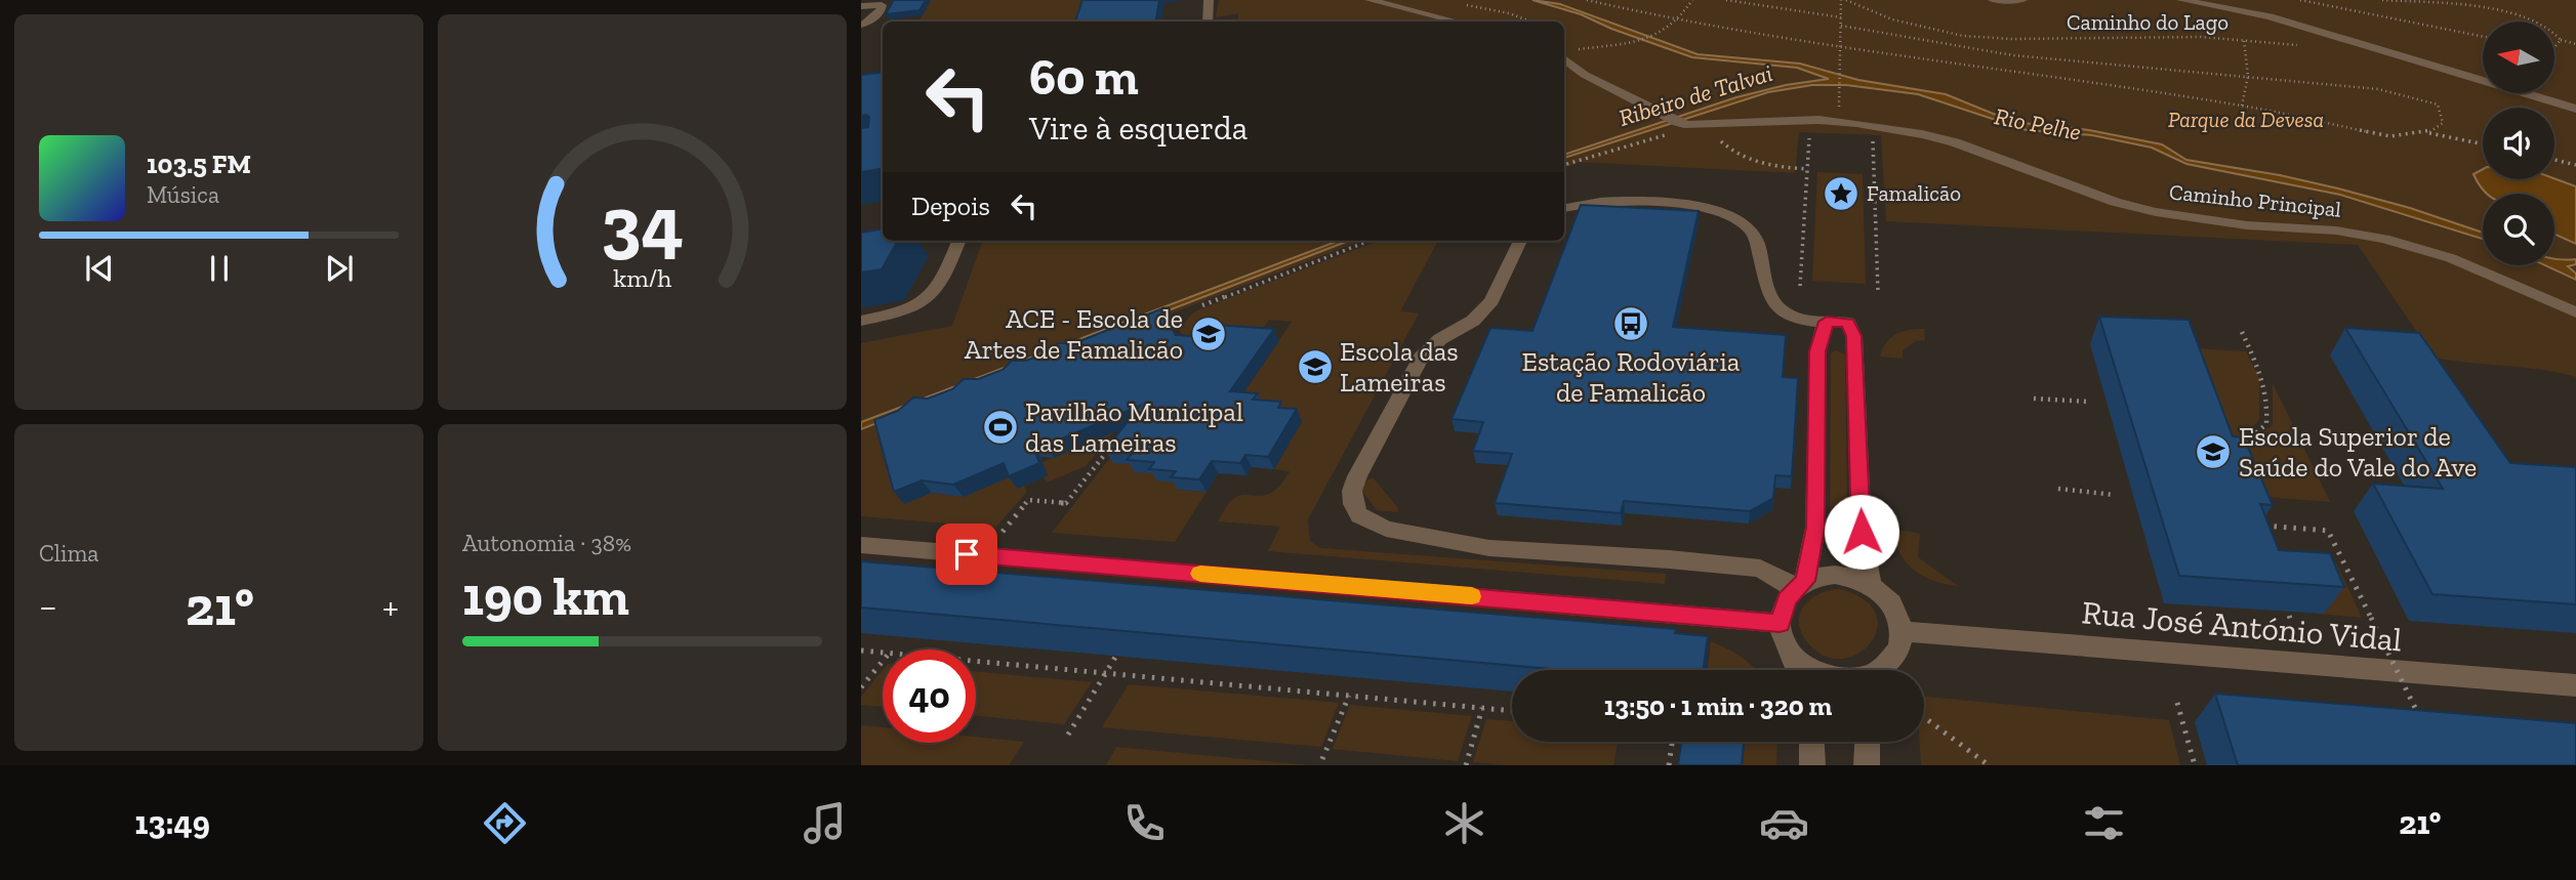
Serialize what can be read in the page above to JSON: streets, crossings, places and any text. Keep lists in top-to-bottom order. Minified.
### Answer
{"streets":{"street":["Caminho Principal","Rua José António Vidal"],"path":["Caminho do Lago"]},"water":["Ribeiro de Talvai","Rio Pelhe"],"parks":["Parque da Devesa"],"places":{"place":["Famalicão"],"bus stop":["Estação Rodoviária de Famalicão"],"school or university":["ACE - Escola de Artes de Famalicão","Escola das Lameiras","Escola Superior de Saúde do Vale do Ave"],"sports":["Pavilhão Municipal das Lameiras"]},"north":"left","page":{"turn":["60 m","Vire à esquerda"],"song":["103.5 FM","Música"],"then":"Depois","tile":["Clima",["Autonomia · 38%","190 km"]],"heat":["−","21°","+"],"limit":"40","trip":"13:50 · 1 min · 320 m","tabs":["13:49","21°"],"gauge":["34","km/h"]}}
